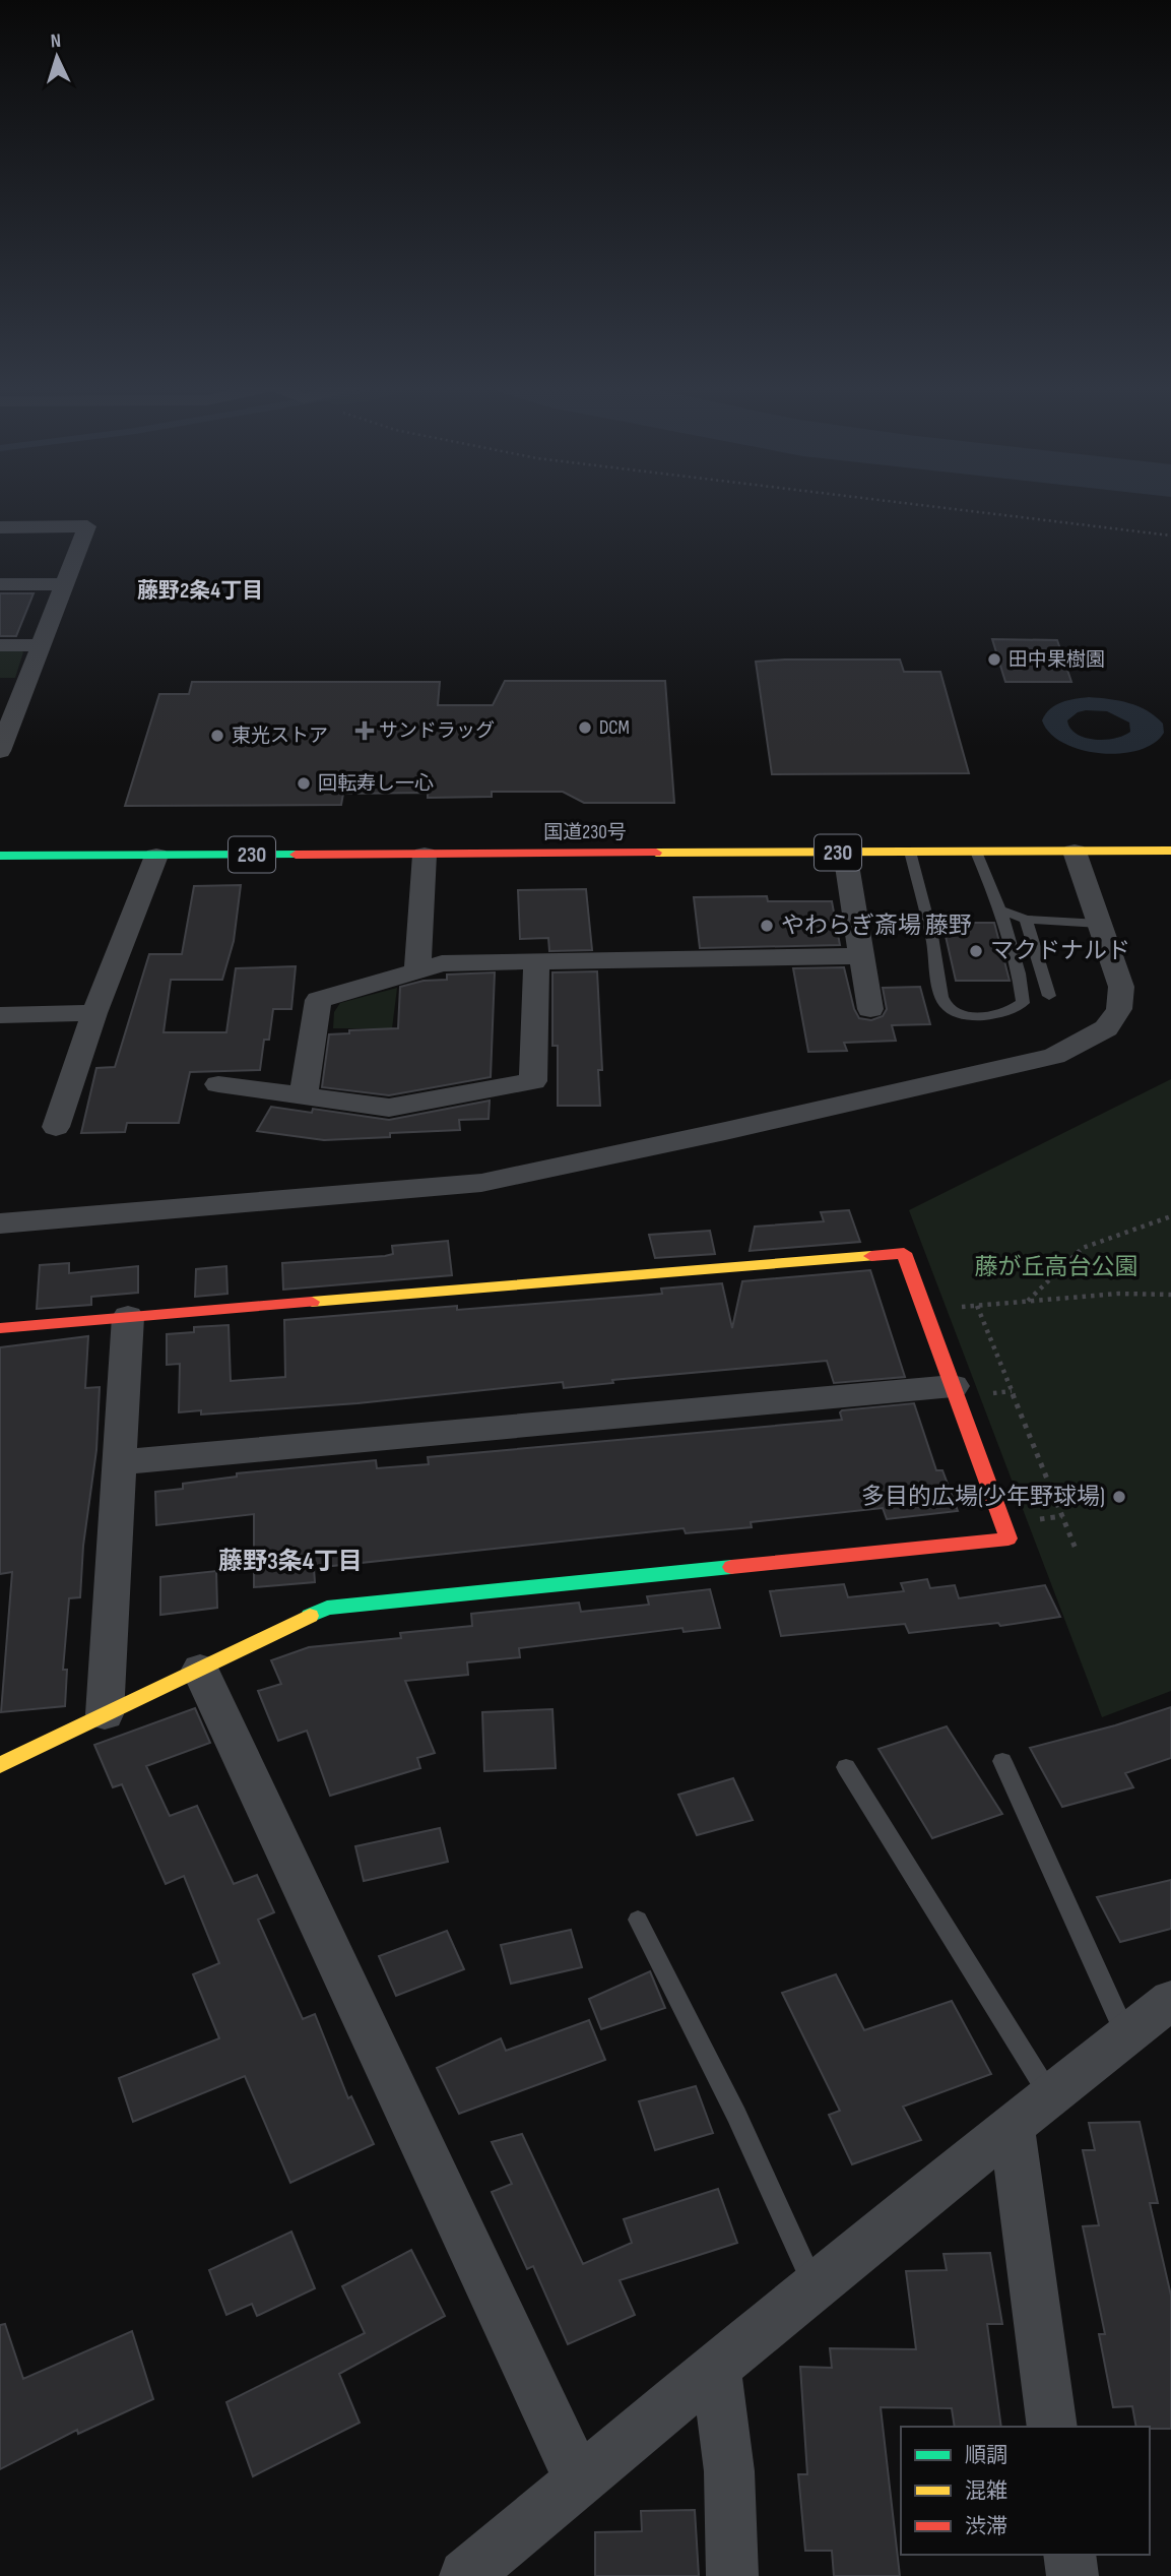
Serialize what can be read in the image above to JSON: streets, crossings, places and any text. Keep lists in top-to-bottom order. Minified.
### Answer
{"streets":{"main road":["国道230号","230"]},"districts":["藤野2条4丁目","藤野3条4丁目"],"parks":["藤が丘高台公園"],"places":{"other":["田中果樹園","DCM","東光ストア","回転寿し一心","やわらぎ斎場 藤野","マクドナルド","多目的広場(少年野球場)"],"health":["サンドラッグ"]},"legend":["順調","混雑","渋滞"],"north":"top"}
